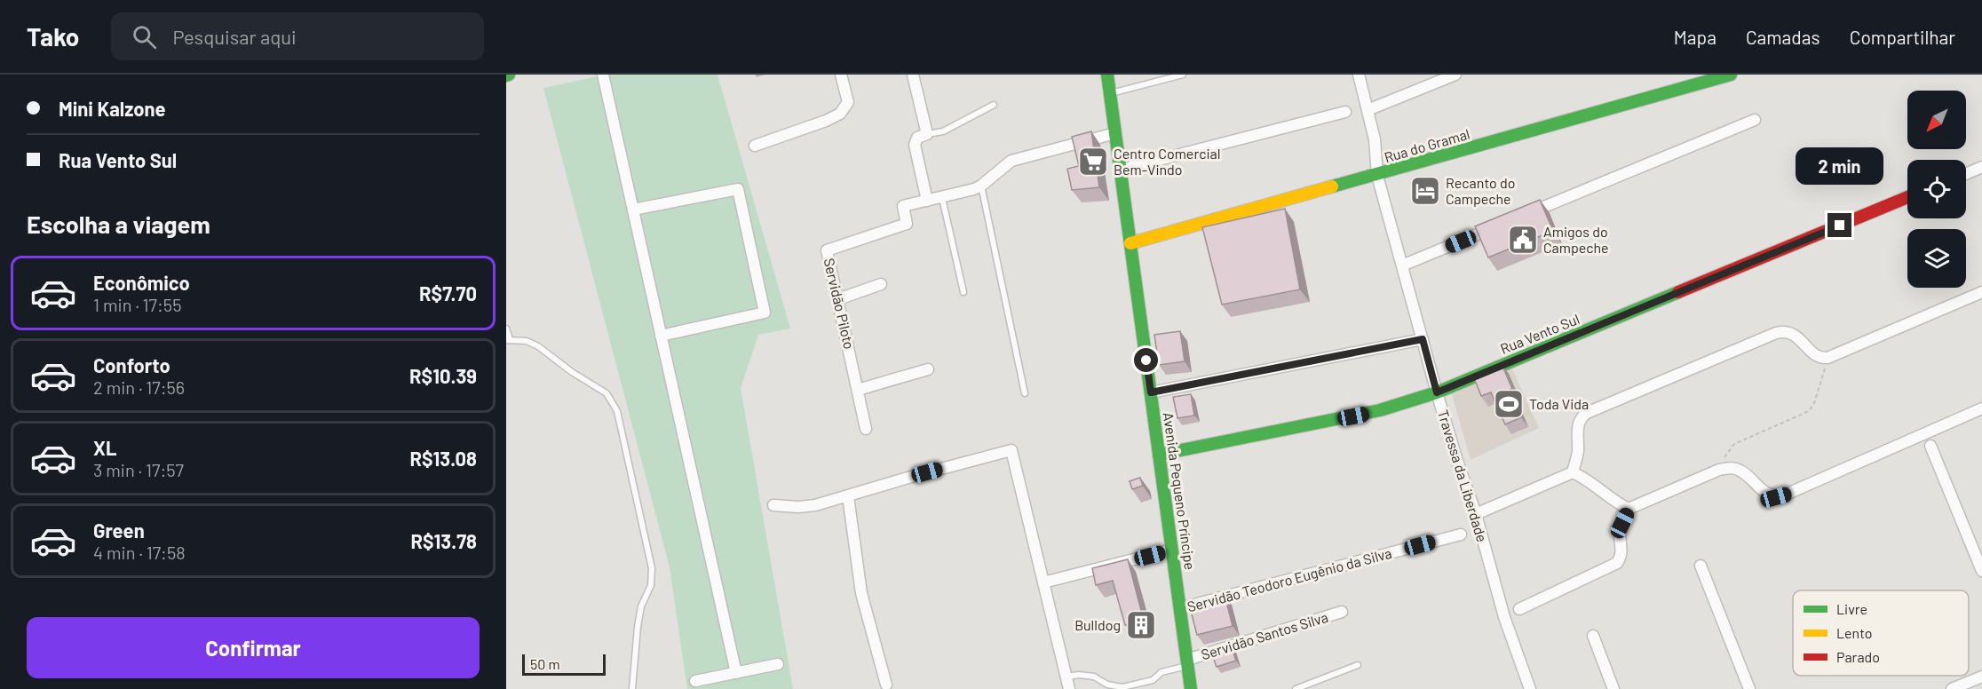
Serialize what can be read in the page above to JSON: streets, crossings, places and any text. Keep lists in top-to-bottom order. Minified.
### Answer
{"streets":{"main road":["Rua do Gramal","Rua Vento Sul","Avenida Pequeno Príncipe"],"street":["Servidão Piloto","Travessa da Liberdade","Servidão Teodoro Eugênio da Silva","Servidão Santos Silva"]},"crossings":[["Rua do Gramal","Travessa da Liberdade"],["Rua do Gramal","Avenida Pequeno Príncipe"],["Servidão Piloto","Avenida Pequeno Príncipe"],["Rua Vento Sul","Travessa da Liberdade"],["Rua Vento Sul","Avenida Pequeno Príncipe"],["Avenida Pequeno Príncipe","Servidão Teodoro Eugênio da Silva"],["Avenida Pequeno Príncipe","Servidão Santos Silva"]],"places":{"supermarket":["Centro Comercial Bem-Vindo"],"hotel":["Recanto do Campeche"],"public building":["Amigos do Campeche"],"sports":["Toda Vida"],"building":["Bulldog"]},"legend":["Livre","Lento","Parado"],"scale_bar":"50 m","north":"bottom left","page":{"header":"Tako","search":"Pesquisar aqui","nav":["Mapa","Camadas","Compartilhar"],"banner":["Mini Kalzone","Rua Vento Sul"],"bubble":"2 min","heading":"Escolha a viagem","list":[{"name":"Econômico","note":"1 min · 17:55","value":"R$7.70"},{"name":"Conforto","note":"2 min · 17:56","value":"R$10.39"},{"name":"XL","note":"3 min · 17:57","value":"R$13.08"},{"name":"Green","note":"4 min · 17:58","value":"R$13.78"}],"buttons":"Confirmar","scale":"50 m"}}
